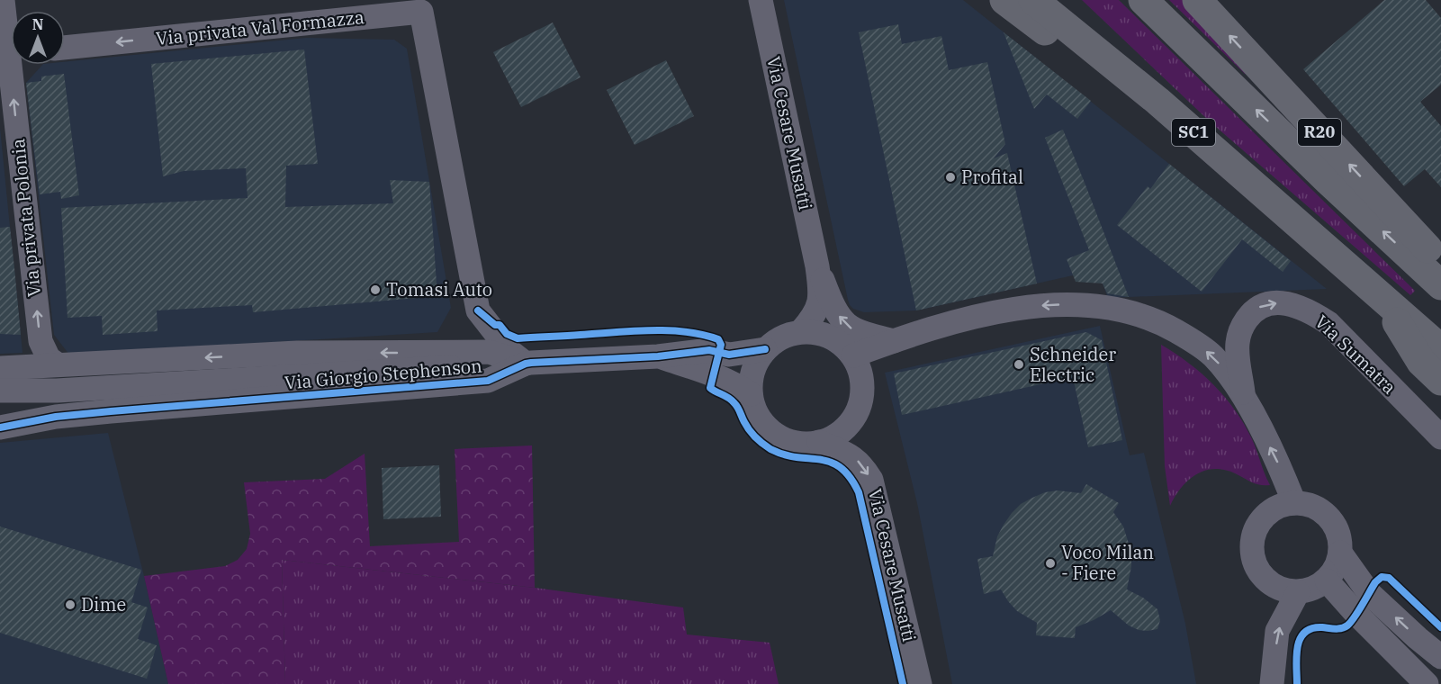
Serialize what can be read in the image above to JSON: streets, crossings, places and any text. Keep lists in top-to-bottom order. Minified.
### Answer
{"streets":{"highway":["SC1","R20"],"street":["Via privata Val Formazza","Via Cesare Musatti","Via privata Polonia","Via Sumatra","Via Giorgio Stephenson"]},"crossings":[["Via privata Val Formazza","Via Giorgio Stephenson"],["Via Cesare Musatti","Via Giorgio Stephenson"],["Via privata Polonia","Via Giorgio Stephenson"]],"one_way":["Via privata Polonia"],"places":["Profital","Tomasi Auto","Schneider Electric","Voco Milan - Fiere","Dime"],"north":"top"}
